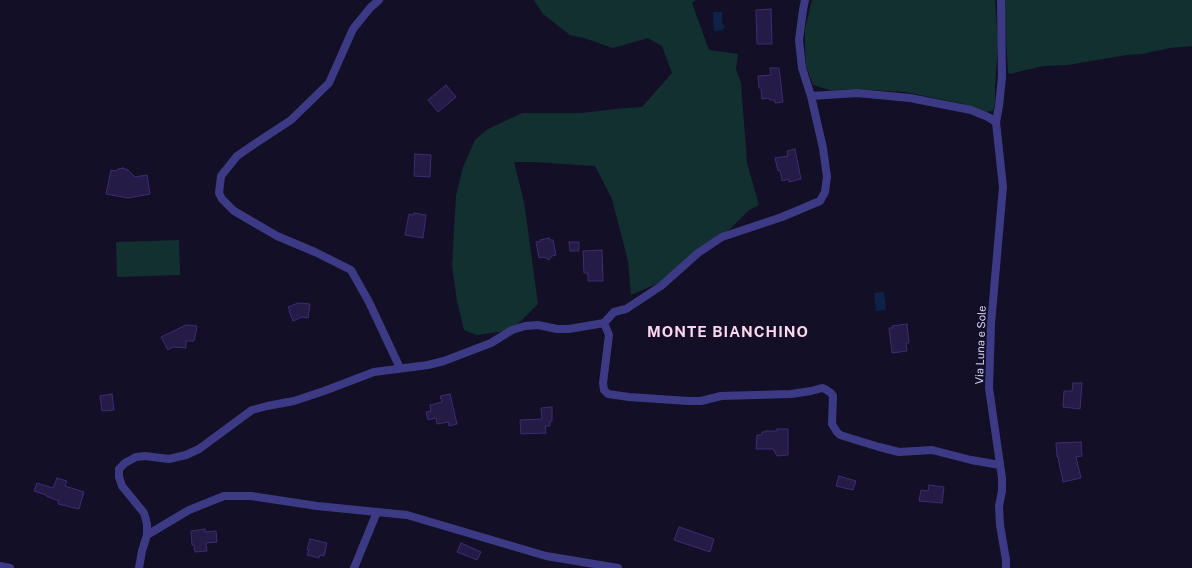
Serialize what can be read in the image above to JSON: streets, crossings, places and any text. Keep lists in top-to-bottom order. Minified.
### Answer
{"streets":{"street":["Via Luna e Sole"]},"districts":["MONTE BIANCHINO"]}
